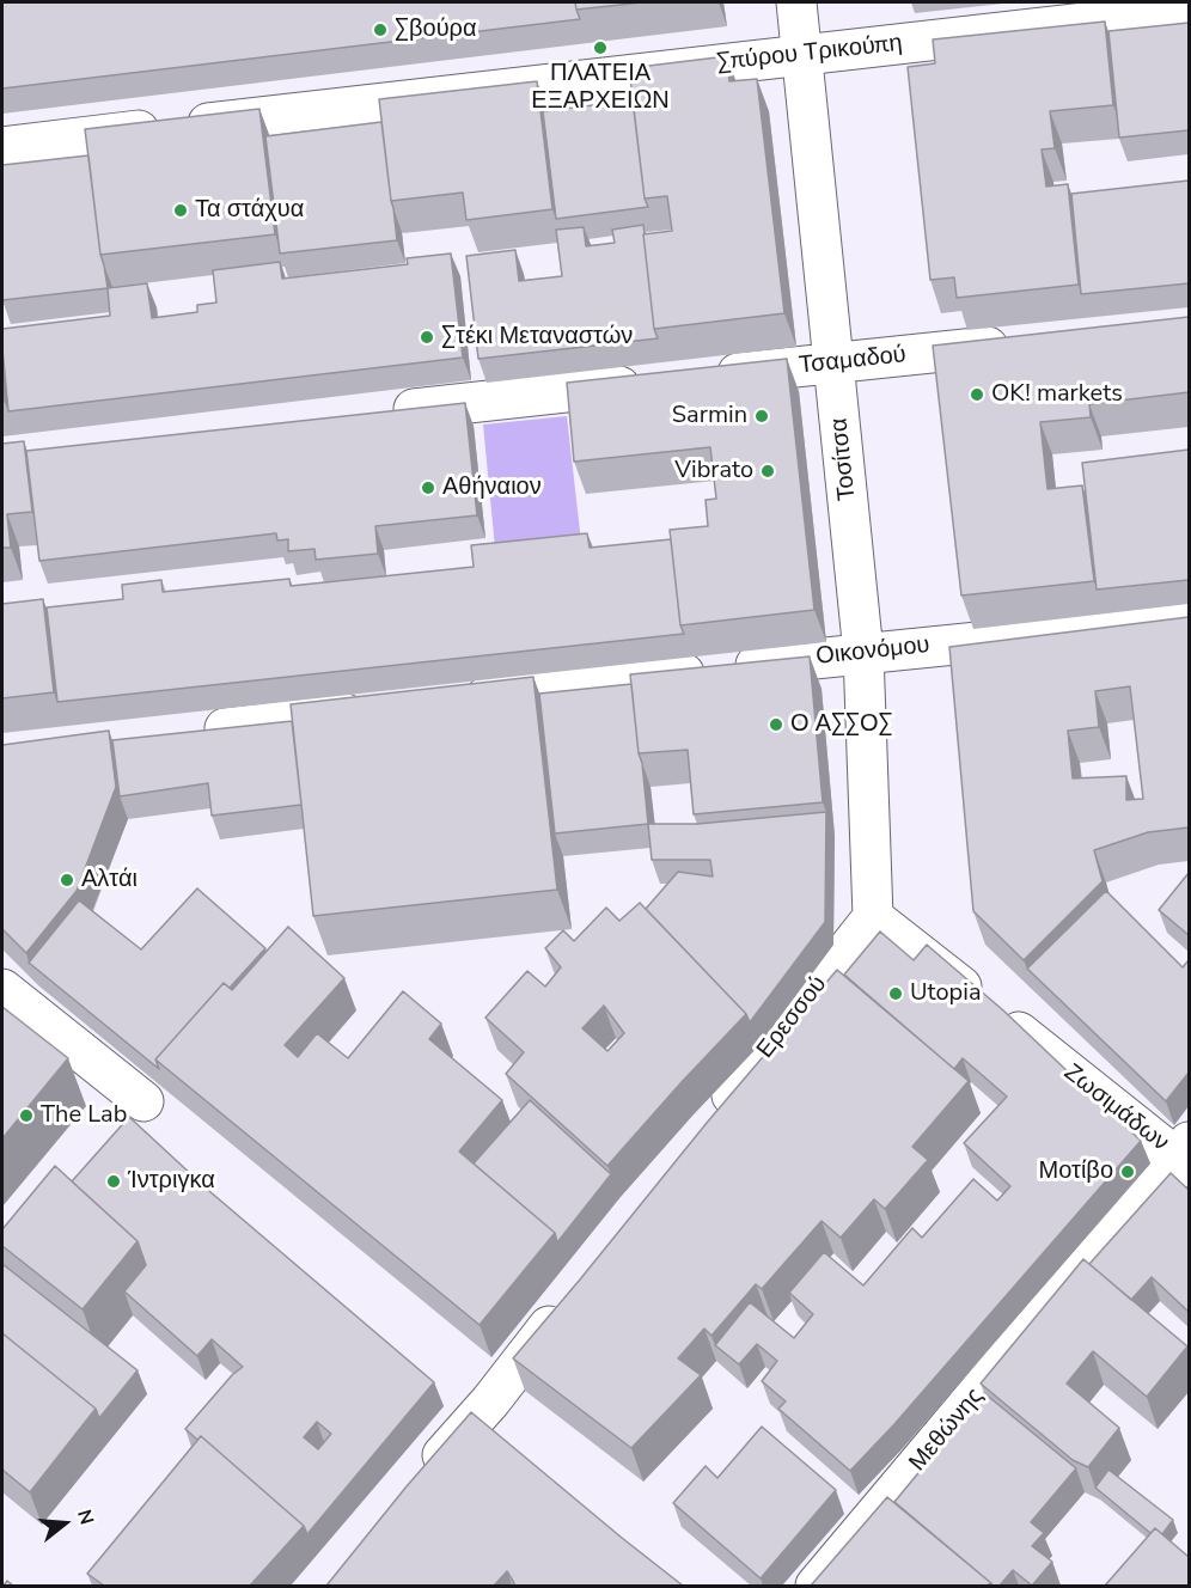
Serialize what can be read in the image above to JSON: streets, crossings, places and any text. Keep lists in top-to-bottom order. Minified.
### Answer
{"streets":{"street":["Σπύρου Τρικούπη","Τσαμαδού","Τοσίτσα","Οικονόμου","Ερεσσού","Ζωσιμάδων","Μεθώνης"]},"crossings":[["Σπύρου Τρικούπη","Τοσίτσα"],["Τσαμαδού","Τοσίτσα"],["Τοσίτσα","Οικονόμου"],["Τοσίτσα","Ερεσσού"],["Τοσίτσα","Ζωσιμάδων"],["Ερεσσού","Ζωσιμάδων"],["Ζωσιμάδων","Μεθώνης"]],"places":["Σβούρα","ΠΛΑΤΕΙΑ ΕΞΑΡΧΕΙΩΝ","Τα στάχυα","Στέκι Μεταναστών","OK! markets","Sarmin","Vibrato","Αθήναιον","Ο ΑΣΣΟΣ","Αλτάι","Utopia","The Lab","Μοτίβο","Ίντριγκα"],"north":"right"}
